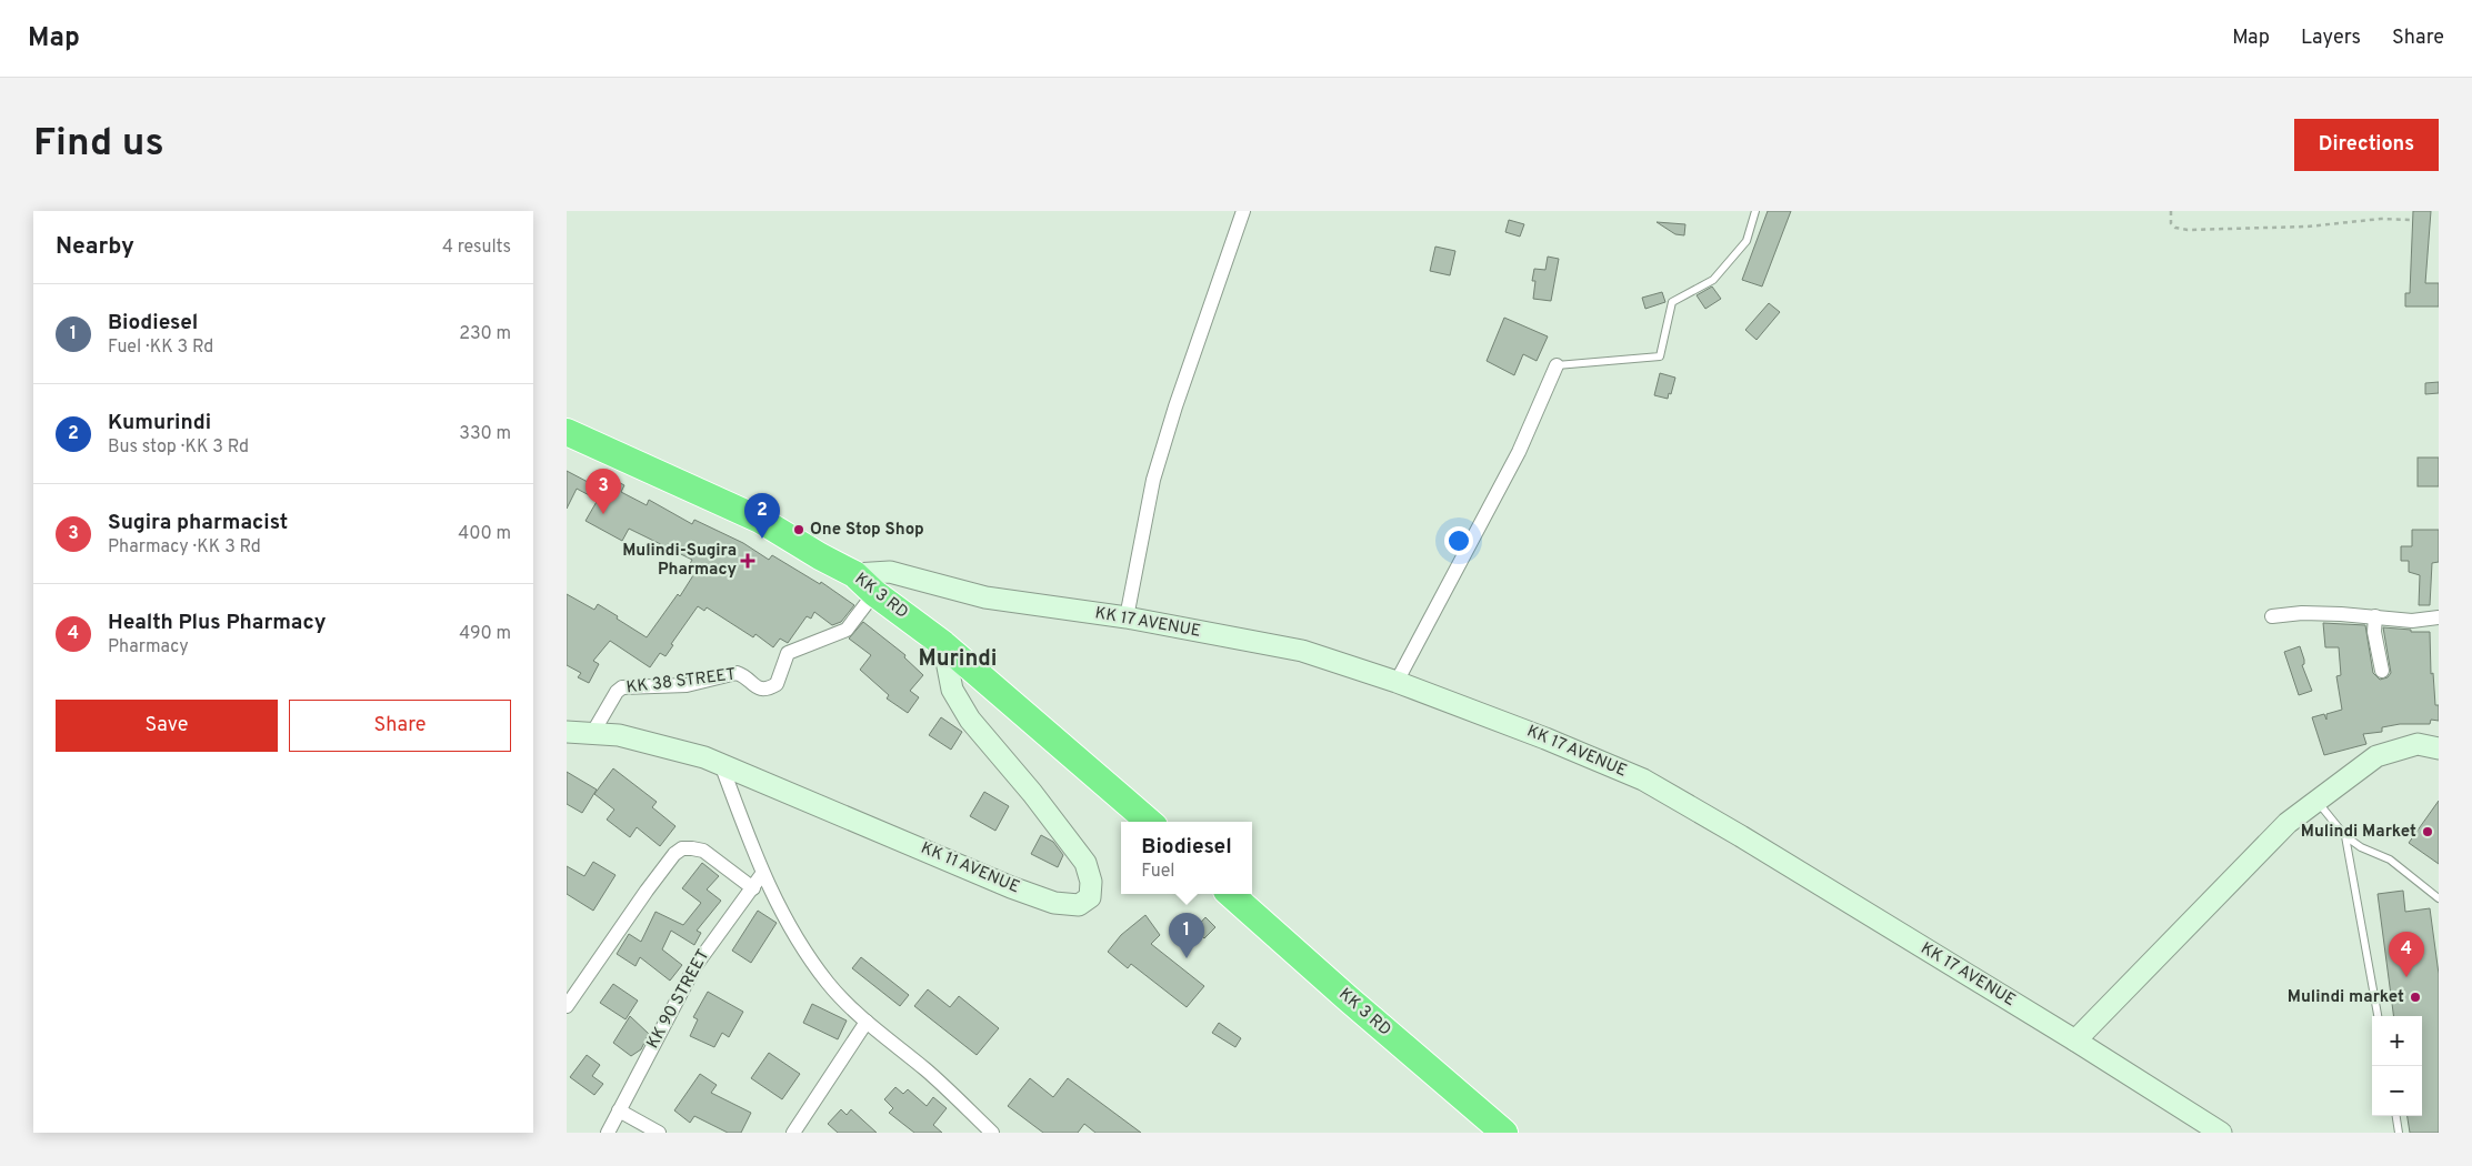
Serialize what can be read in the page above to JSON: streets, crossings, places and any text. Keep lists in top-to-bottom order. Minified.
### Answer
{"streets":{"highway":["KK 3 RD"],"street":["KK 17 AVENUE","KK 38 STREET","KK 11 AVENUE","KK 90 STREET"]},"crossings":[["KK 3 RD","KK 17 AVENUE"],["KK 3 RD","KK 38 STREET"],["KK 3 RD","KK 11 AVENUE"],["KK 38 STREET","KK 11 AVENUE"]],"districts":["Murindi"],"places":{"other":["One Stop Shop","Mulindi Market","Mulindi market"],"health":["Mulindi-Sugira Pharmacy"]},"page":{"header":"Map","nav":["Map","Layers","Share"],"buttons":["Directions",["Save","Share"]],"title":"Find us","heading":["Nearby","4 results"],"list":[{"mark":"1","name":"Biodiesel","note":"Fuel · KK 3 Rd","value":"230 m"},{"mark":"2","name":"Kumurindi","note":"Bus stop · KK 3 Rd","value":"330 m"},{"mark":"3","name":"Sugira pharmacist","note":"Pharmacy · KK 3 Rd","value":"400 m"},{"mark":"4","name":"Health Plus Pharmacy","note":"Pharmacy","value":"490 m"}],"pins":["3","2","1","4"],"popup":["Biodiesel","Fuel"],"map_buttons":["+","−"]}}
